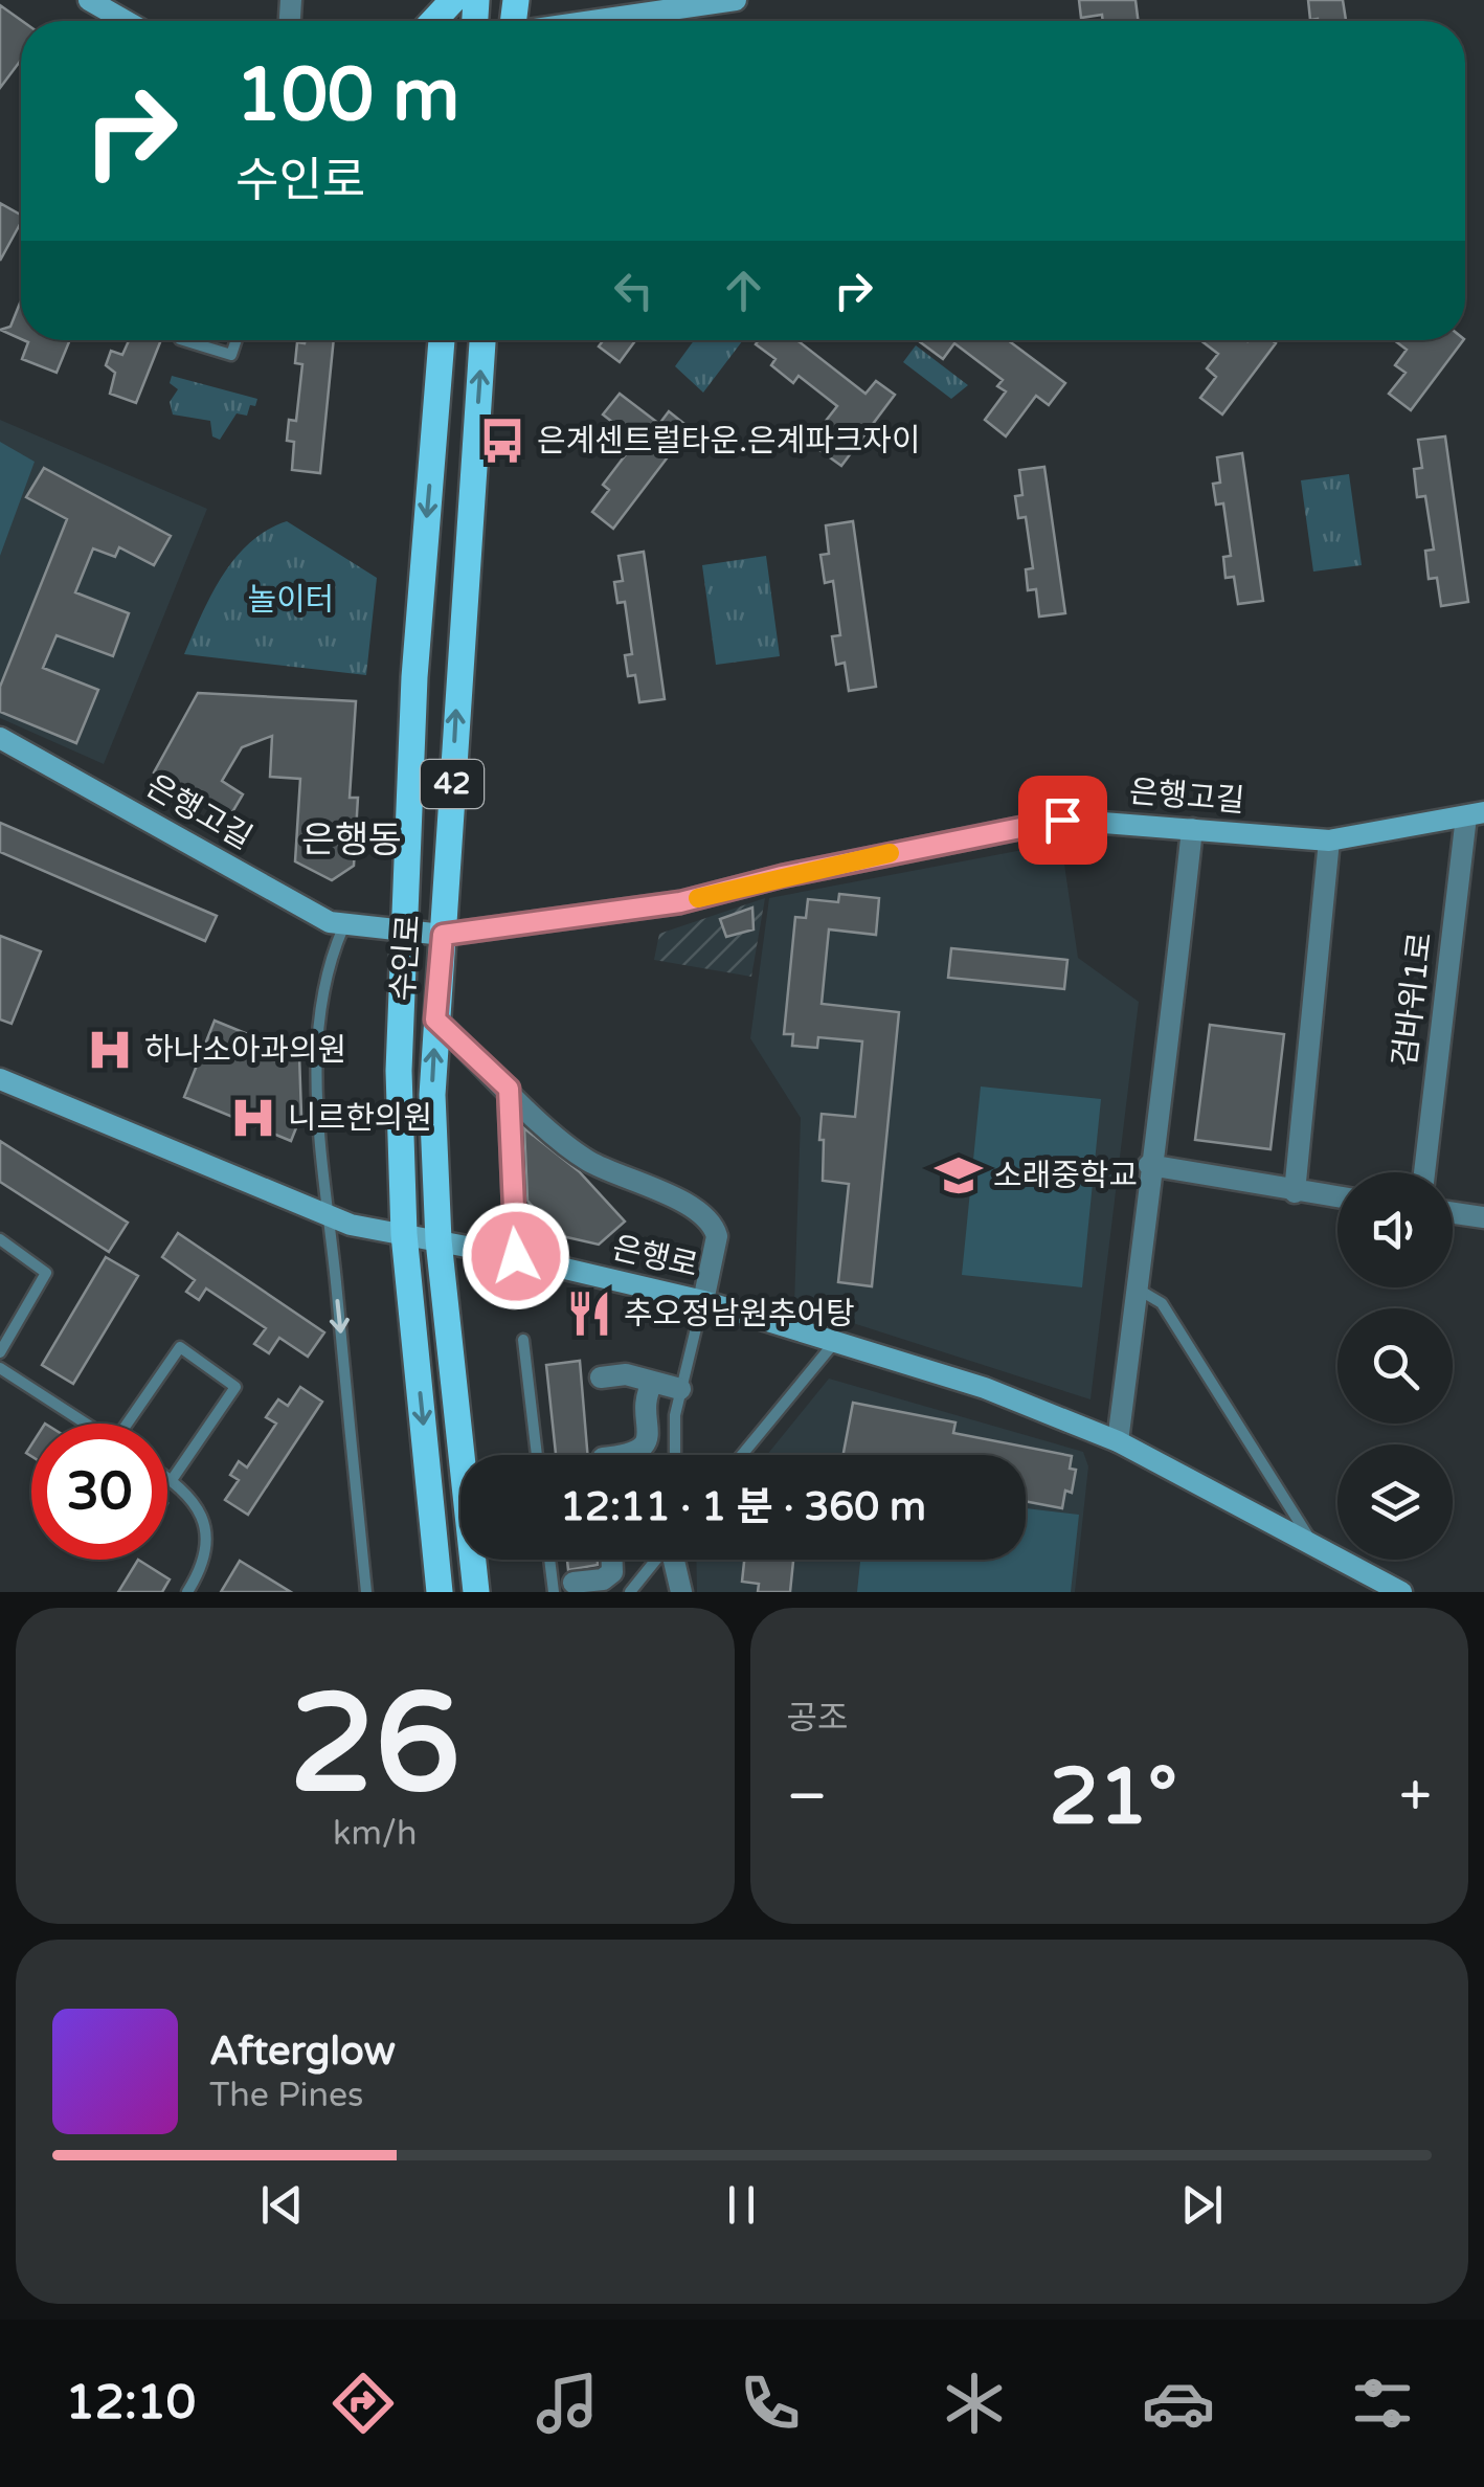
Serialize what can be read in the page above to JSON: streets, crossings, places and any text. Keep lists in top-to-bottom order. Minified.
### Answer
{"streets":{"main road":["42","수인로"],"street":["은행고길","검바위1로","은행로"]},"crossings":[["은행고길","수인로"],["은행고길","검바위1로"],["수인로","은행로"]],"districts":["은행동"],"parks":["놀이터"],"places":{"bus stop":["은계센트럴타운.은계파크자이"],"hospital":["하나소아과의원","니르한의원"],"school or university":["소래중학교"],"restaurant":["추오정남원추어탕"]},"page":{"turn":["100 m","수인로"],"limit":"30","trip":"12:11 · 1 분 · 360 m","tile":[["26","km/h"],"공조"],"heat":["−","21°","+"],"song":["Afterglow","The Pines"],"tabs":"12:10"}}
